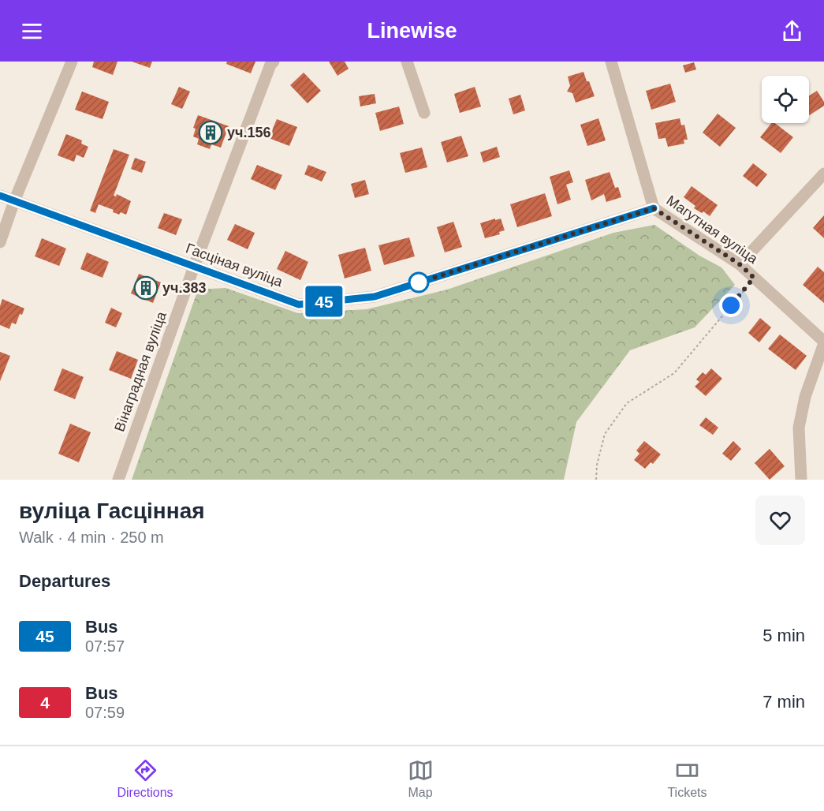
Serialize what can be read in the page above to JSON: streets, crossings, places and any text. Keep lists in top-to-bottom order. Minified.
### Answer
{"streets":{"street":["Магутная вуліца","Гасціная вуліца","Вінаградная вуліца"]},"crossings":[["Магутная вуліца","Гасціная вуліца"],["Гасціная вуліца","Вінаградная вуліца"]],"places":{"building":["уч.156","уч.383"]},"lines":["bus line 45"],"page":{"header":"Linewise","on_map":"45","heading":[["вуліца Гасцінная","Walk · 4 min · 250 m"],"Departures"],"list":[{"mark":"45","name":"Bus","note":"07:57","value":"5 min"},{"mark":"4","name":"Bus","note":"07:59","value":"7 min"}],"tabs":["Directions","Map","Tickets"]}}
